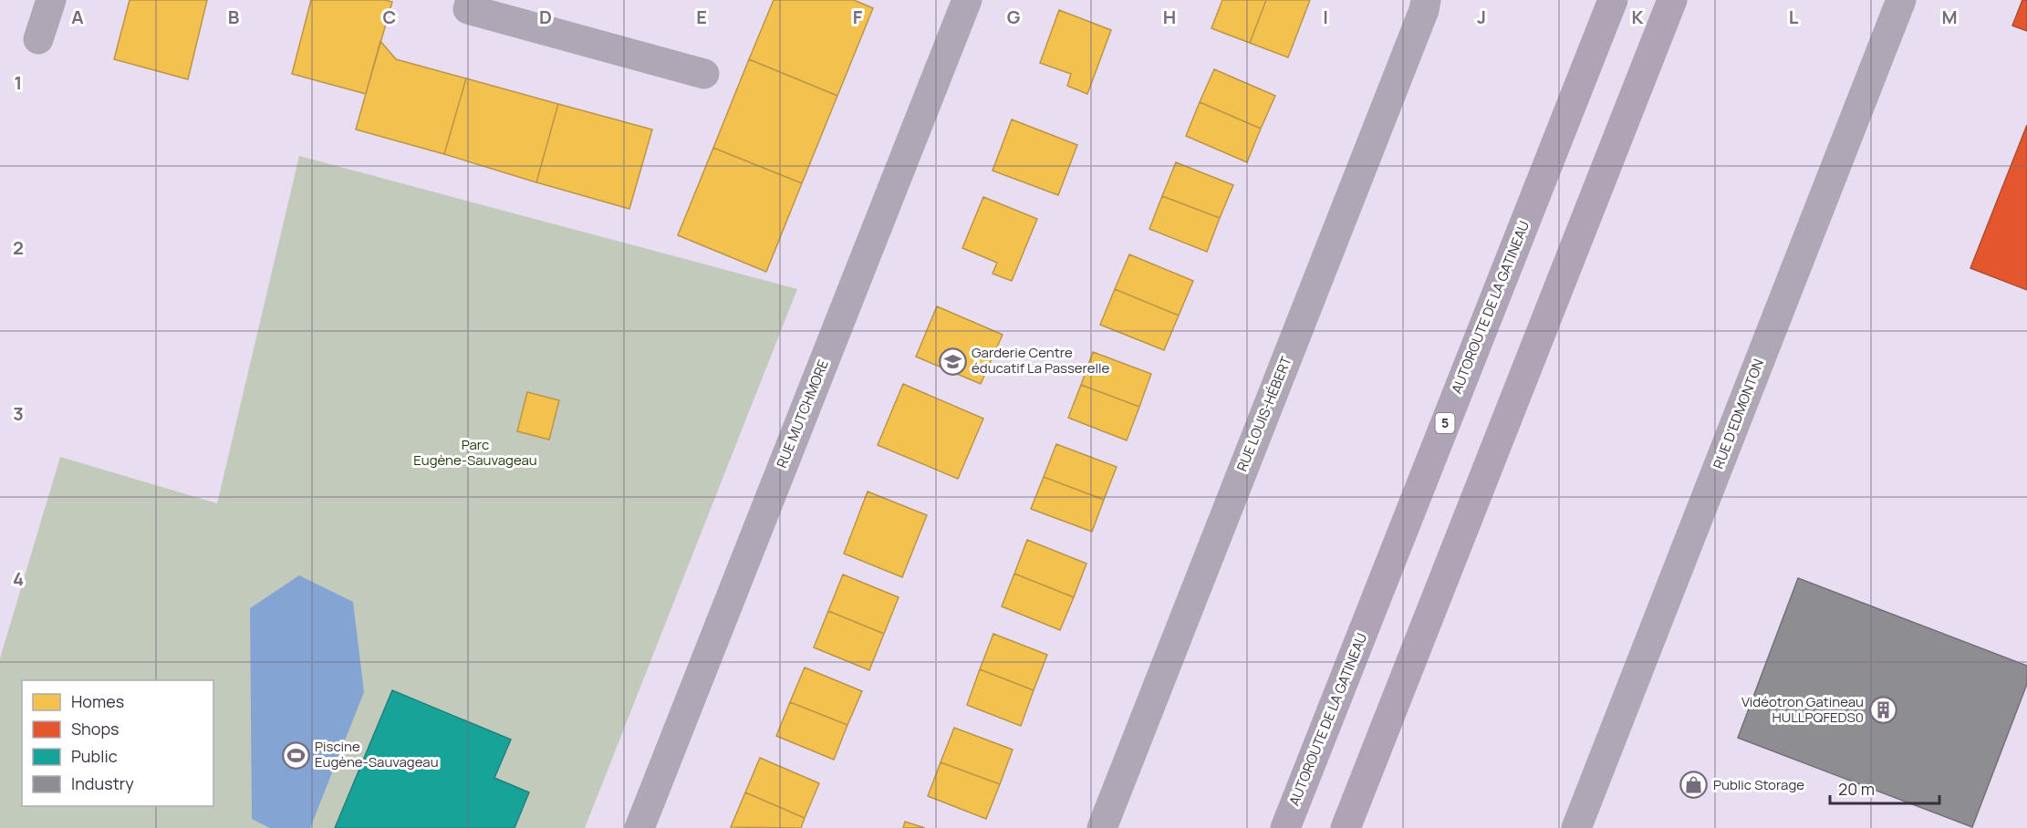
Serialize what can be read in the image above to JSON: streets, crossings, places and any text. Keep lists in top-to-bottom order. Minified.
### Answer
{"streets":{"highway":["AUTOROUTE DE LA GATINEAU","5"],"street":["RUE MUTCHMORE","RUE LOUIS-HÉBERT","RUE D'EDMONTON"]},"parks":["Parc Eugène-Sauvageau"],"places":{"school or university":["Garderie Centre éducatif La Passerelle"],"building":["Vidéotron Gatineau HULLPQFEDS0"],"sports":["Piscine Eugène-Sauvageau"],"shop":["Public Storage"]},"legend":["Homes","Shops","Public","Industry"],"scale_bar":"20 m","grid":{"columns":["A","B","C","D","E","F","G","H","I","J","K","L","M"],"rows":["1","2","3","4"]}}
